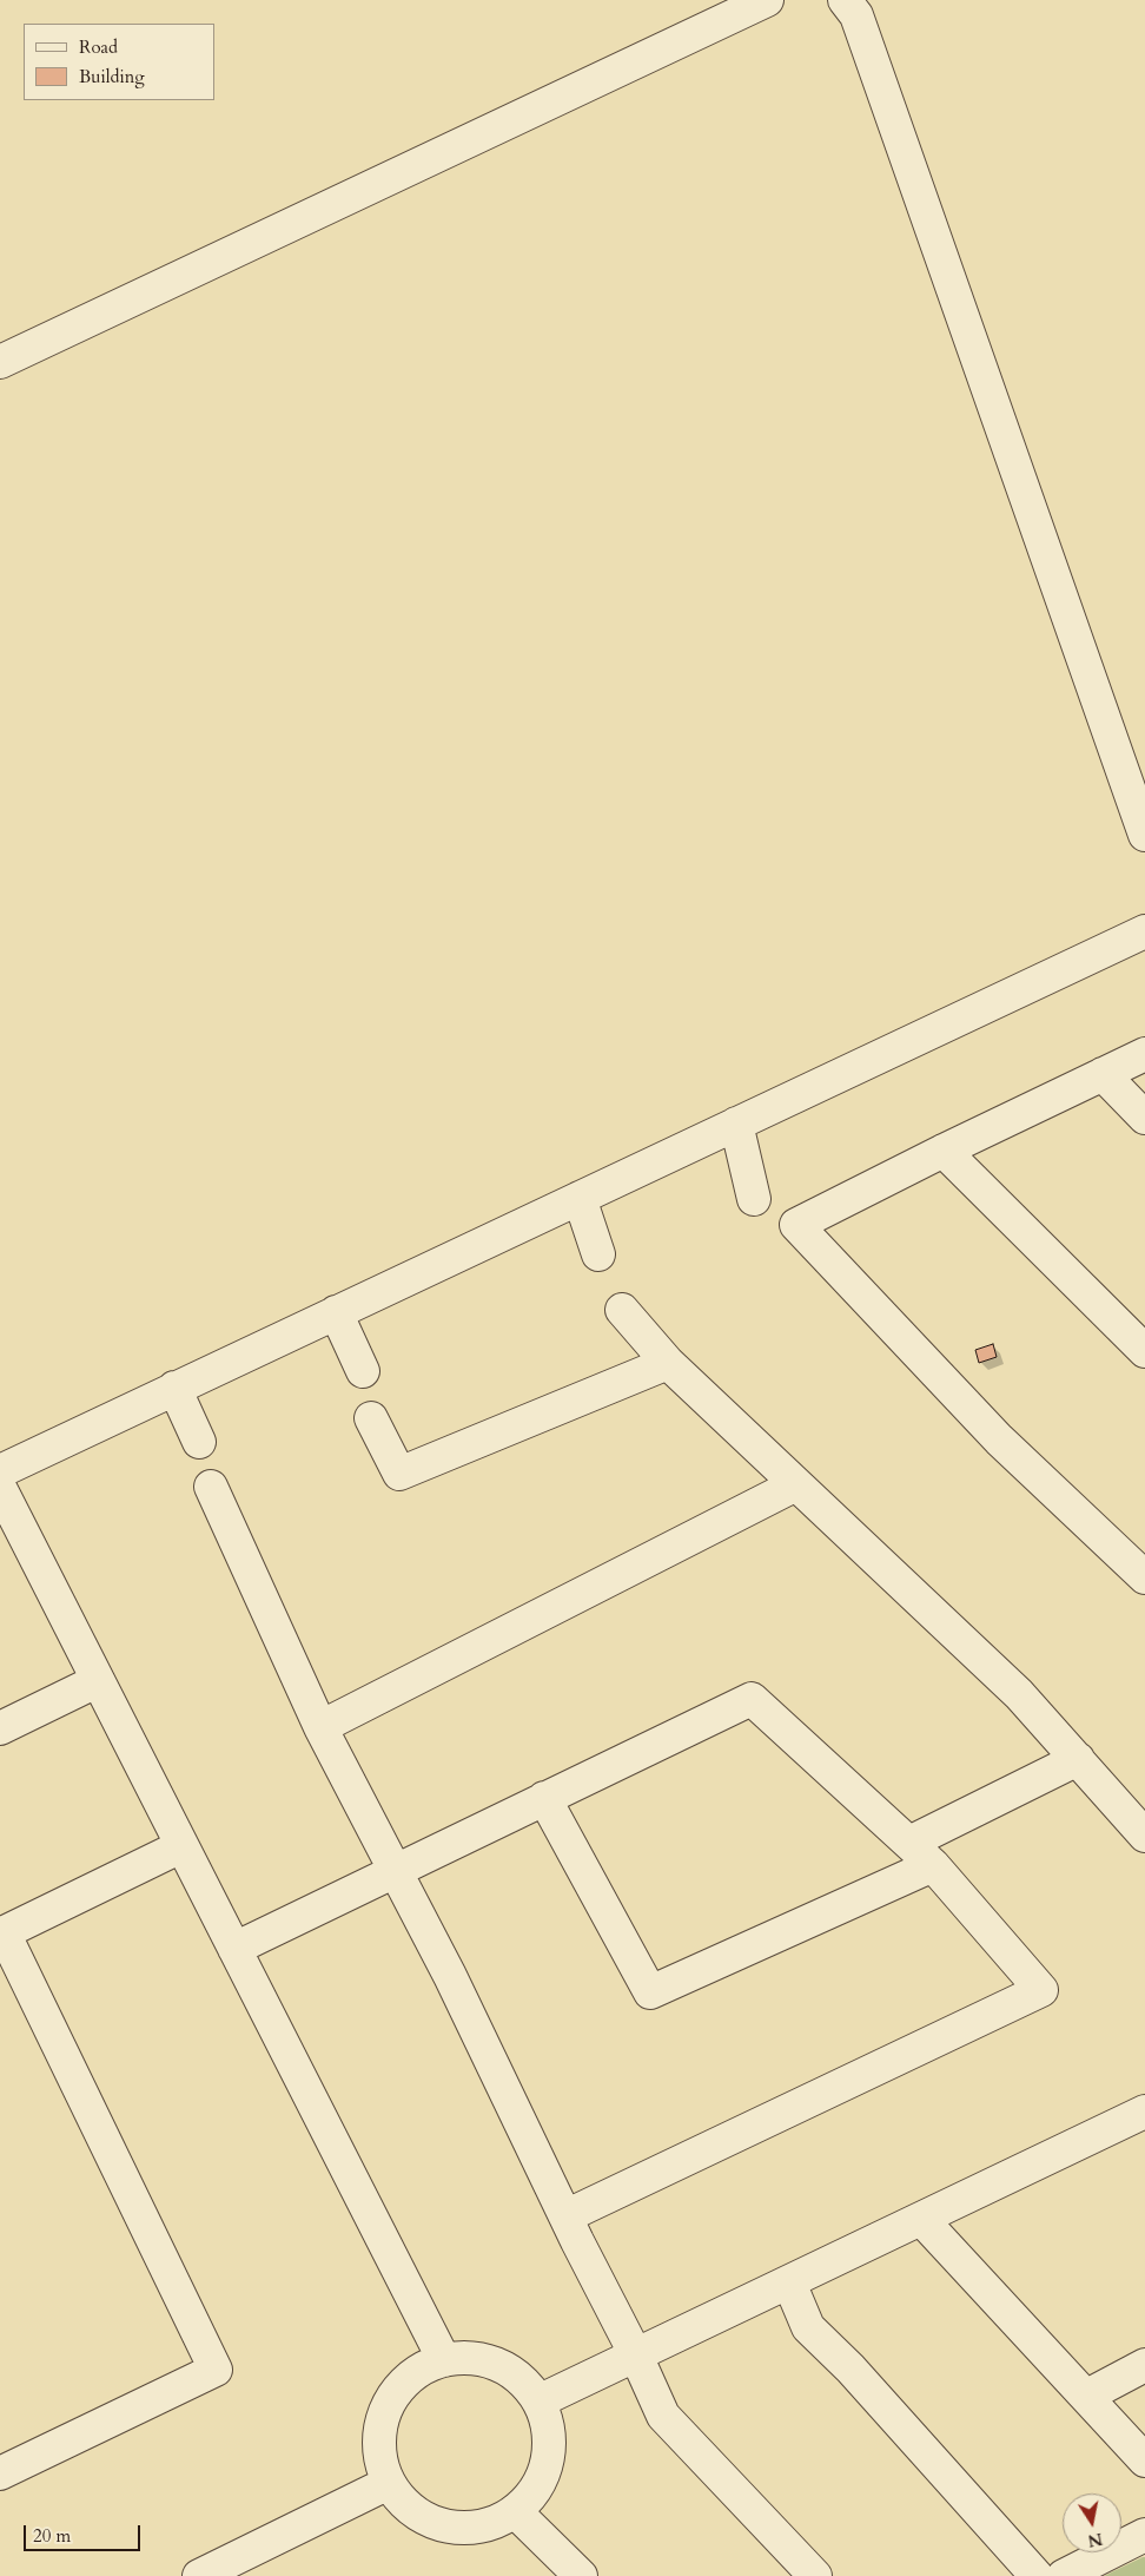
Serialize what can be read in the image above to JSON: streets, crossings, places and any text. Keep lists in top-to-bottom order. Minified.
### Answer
{"legend":["Road","Building"],"scale_bar":"20 m","north":"bottom"}
